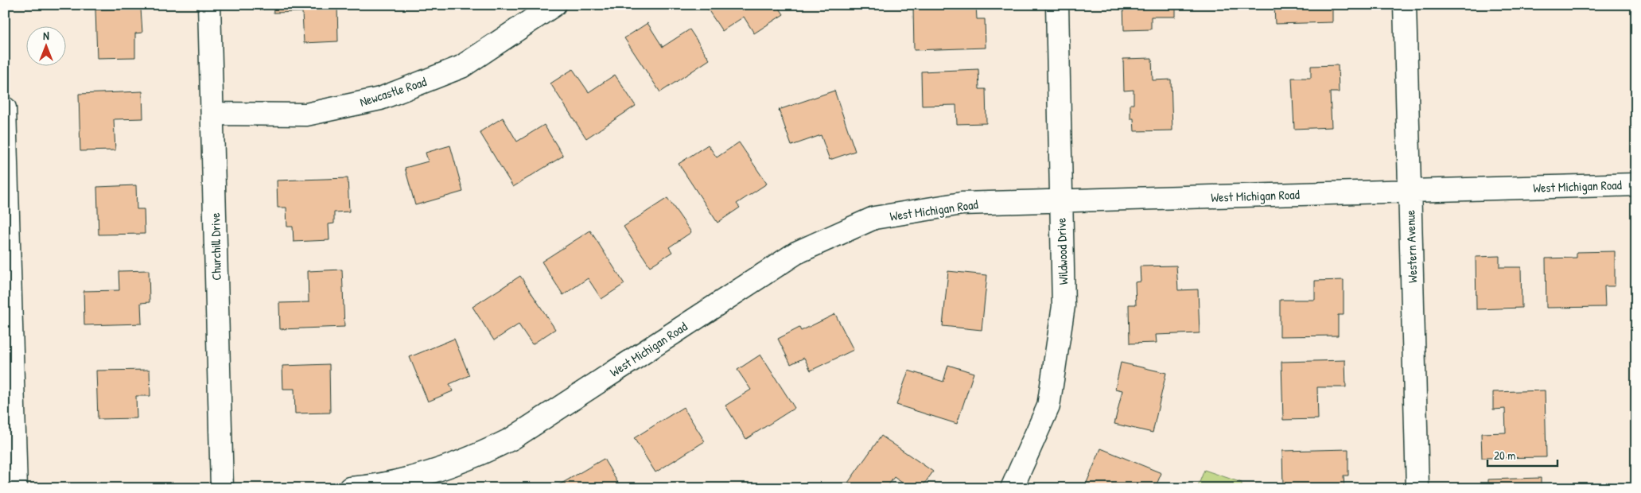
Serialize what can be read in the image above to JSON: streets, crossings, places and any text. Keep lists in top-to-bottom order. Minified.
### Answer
{"streets":{"street":["Newcastle Road","West Michigan Road","Churchill Drive","Western Avenue","Wildwood Drive"]},"crossings":[["Newcastle Road","Churchill Drive"],["West Michigan Road","Western Avenue"],["West Michigan Road","Wildwood Drive"]],"scale_bar":"20 m","north":"top"}
